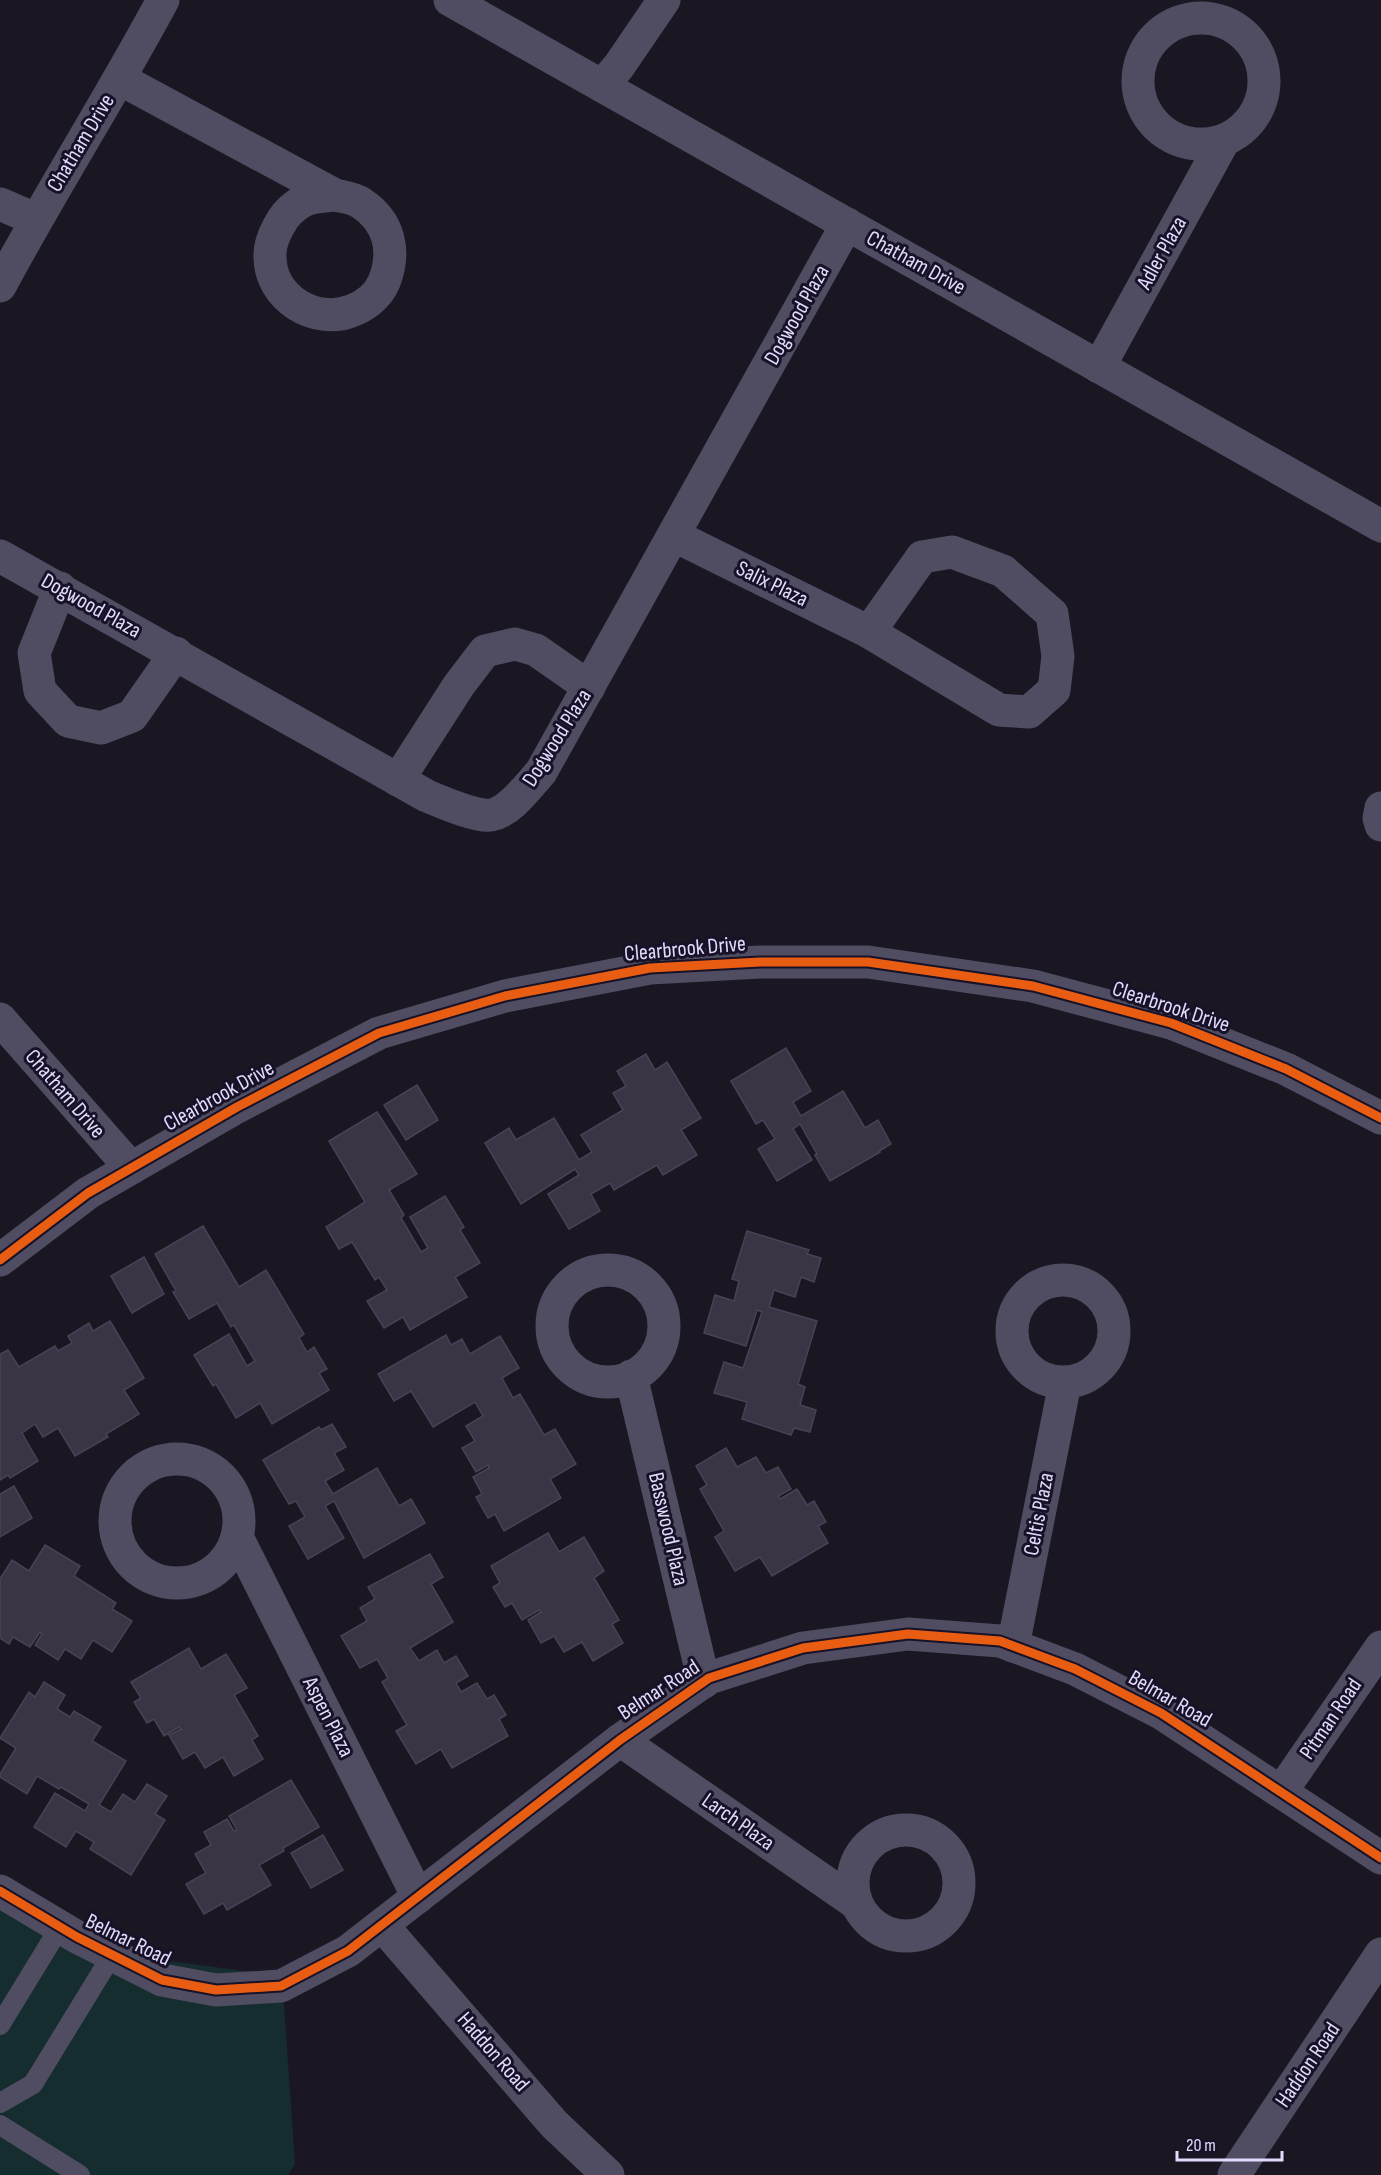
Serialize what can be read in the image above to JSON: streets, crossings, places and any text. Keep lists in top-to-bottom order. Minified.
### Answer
{"streets":{"street":["Chatham Drive","Adler Plaza","Dogwood Plaza","Salix Plaza","Clearbrook Drive","Celtis Plaza","Basswood Plaza","Belmar Road","Aspen Plaza","Pitman Road","Larch Plaza","Haddon Road"]},"crossings":[["Chatham Drive","Adler Plaza"],["Chatham Drive","Dogwood Plaza"],["Chatham Drive","Clearbrook Drive"],["Dogwood Plaza","Salix Plaza"],["Celtis Plaza","Belmar Road"],["Basswood Plaza","Belmar Road"],["Belmar Road","Aspen Plaza"],["Belmar Road","Pitman Road"],["Belmar Road","Larch Plaza"],["Belmar Road","Haddon Road"]],"scale_bar":"20 m"}
